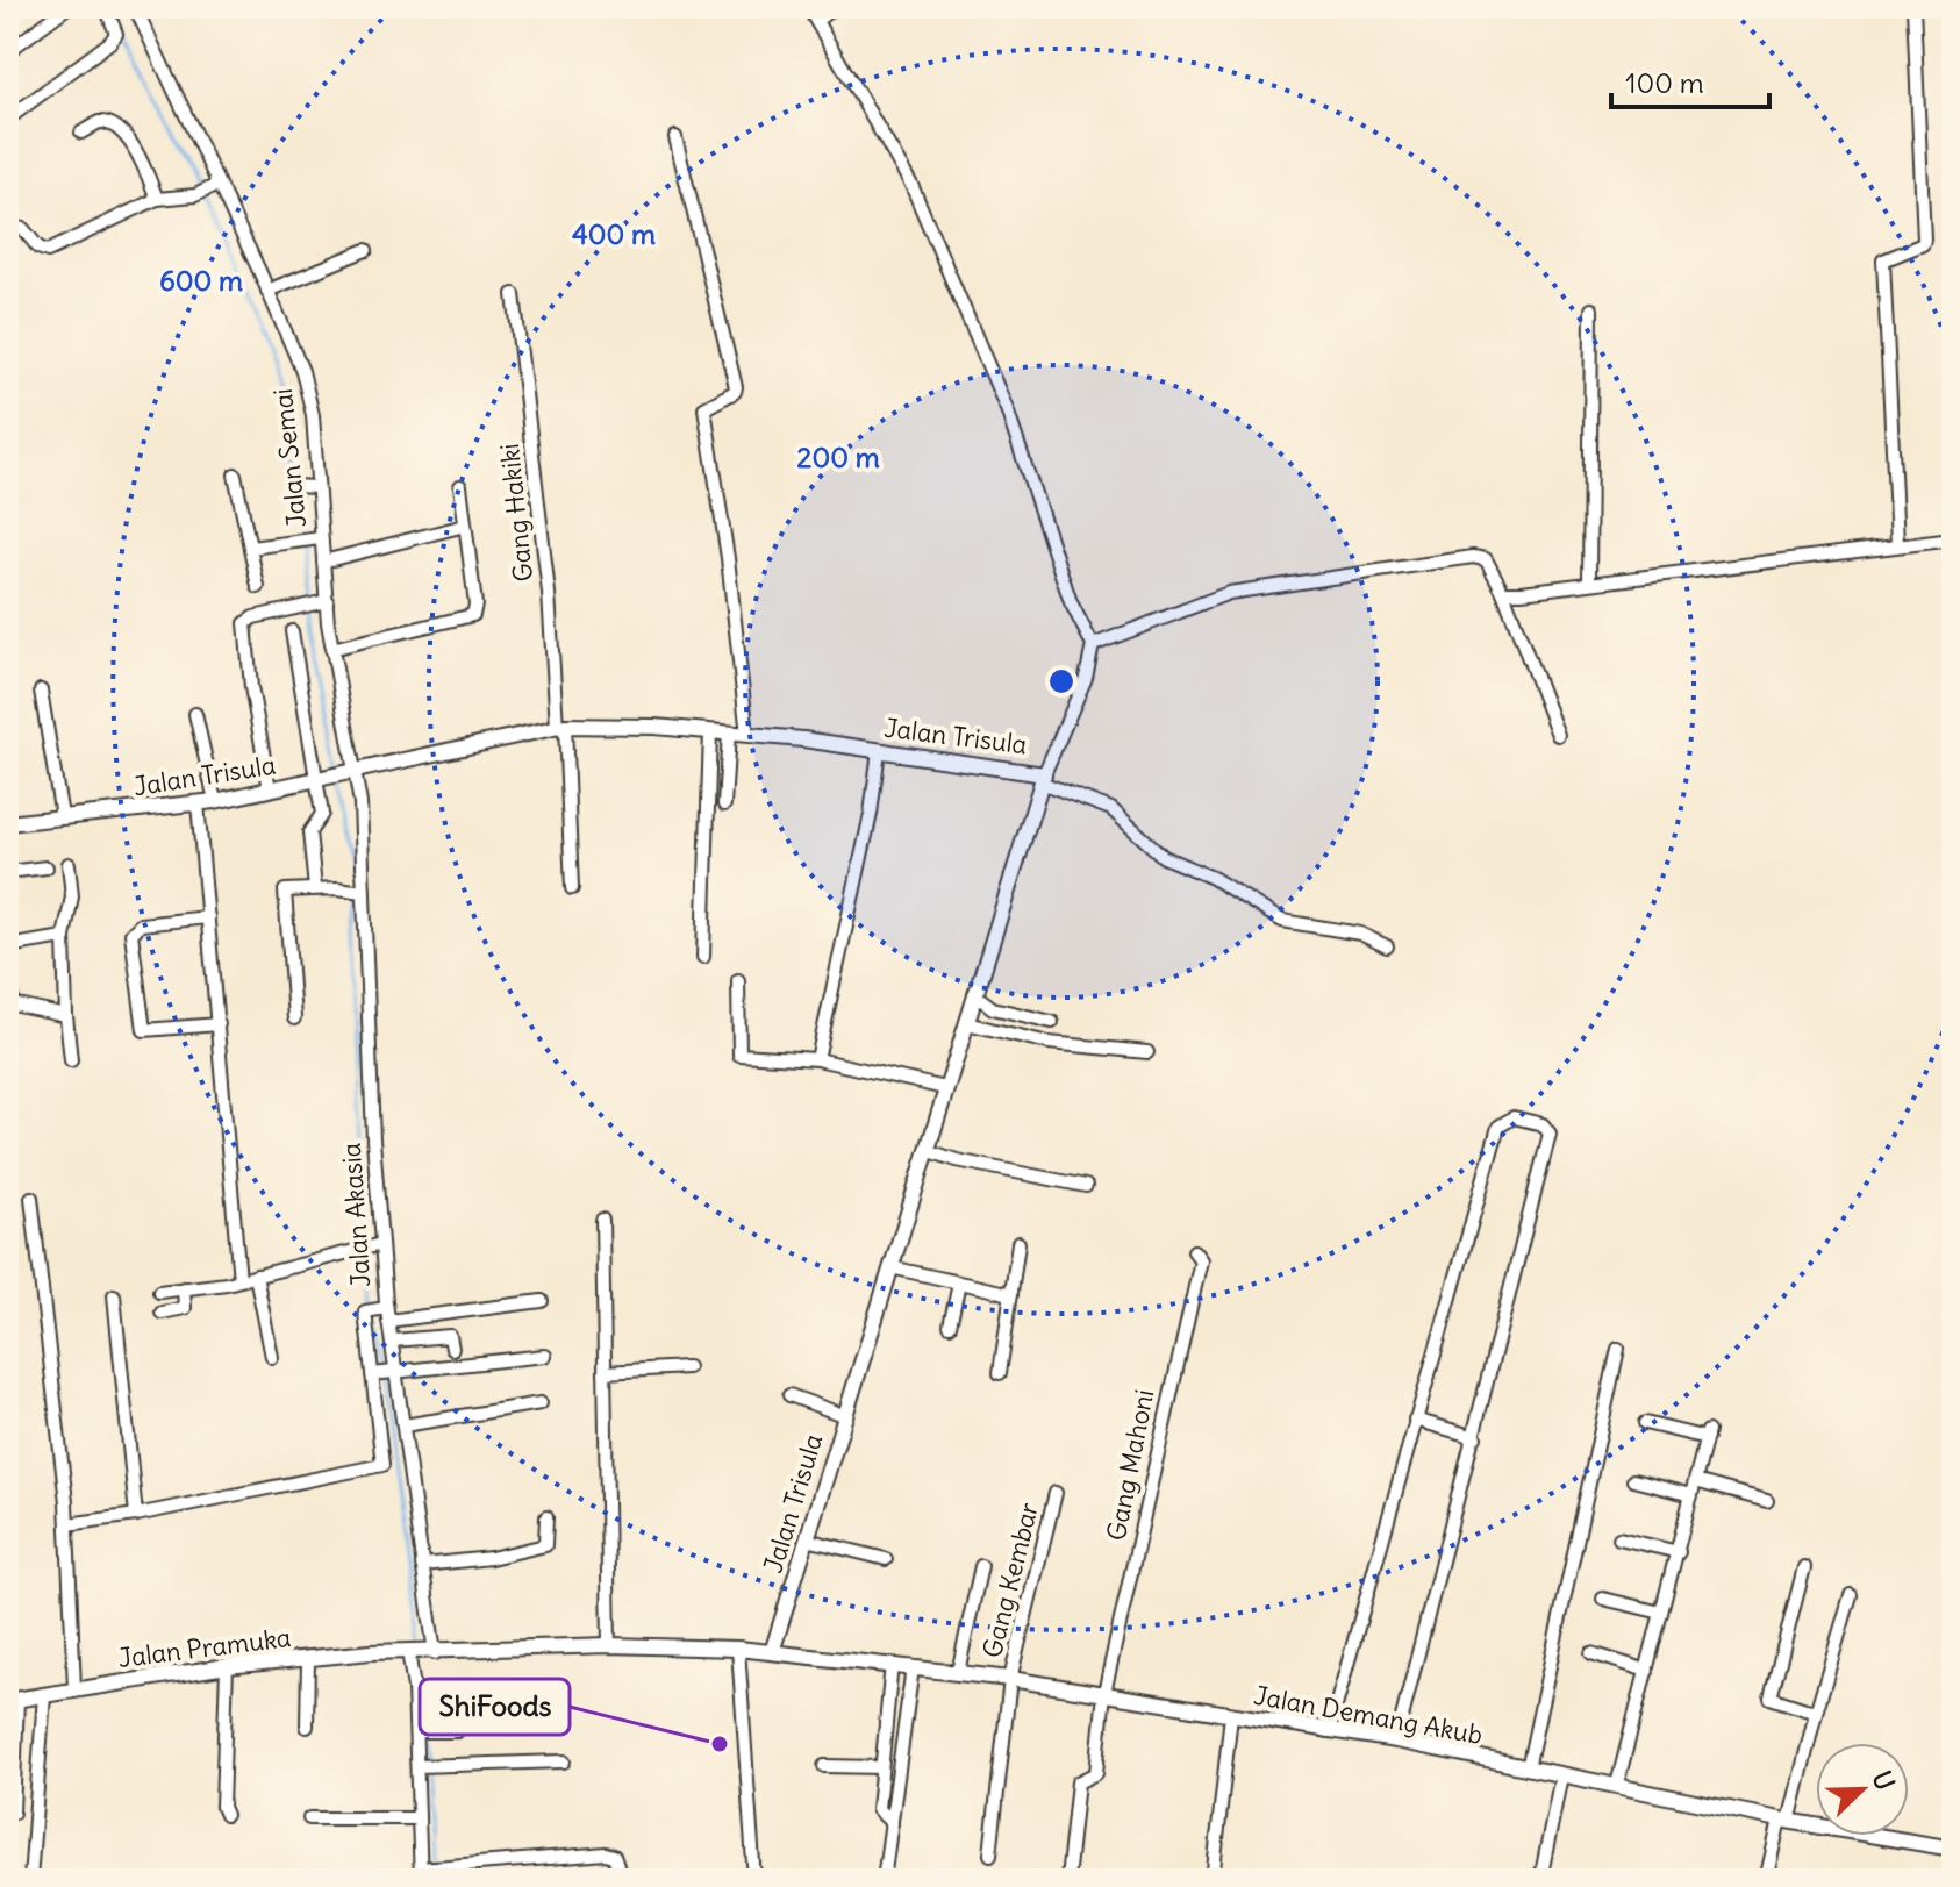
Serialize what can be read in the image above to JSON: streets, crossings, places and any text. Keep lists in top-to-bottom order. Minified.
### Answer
{"streets":{"street":["Jalan Semai","Gang Hakiki","Jalan Trisula","Jalan Akasia","Gang Mahoni","Gang Kembar","Jalan Pramuka","Jalan Demang Akub"]},"crossings":[["Jalan Semai","Jalan Trisula"],["Jalan Semai","Jalan Akasia"],["Gang Hakiki","Jalan Trisula"],["Jalan Trisula","Jalan Akasia"],["Jalan Trisula","Jalan Pramuka"],["Jalan Trisula","Jalan Demang Akub"],["Jalan Akasia","Jalan Pramuka"],["Gang Mahoni","Jalan Demang Akub"],["Gang Kembar","Jalan Demang Akub"],["Jalan Pramuka","Jalan Demang Akub"]],"places":["ShiFoods"],"scale_bar":"100 m","north":"top right","rings":["400 m","600 m","200 m"]}
